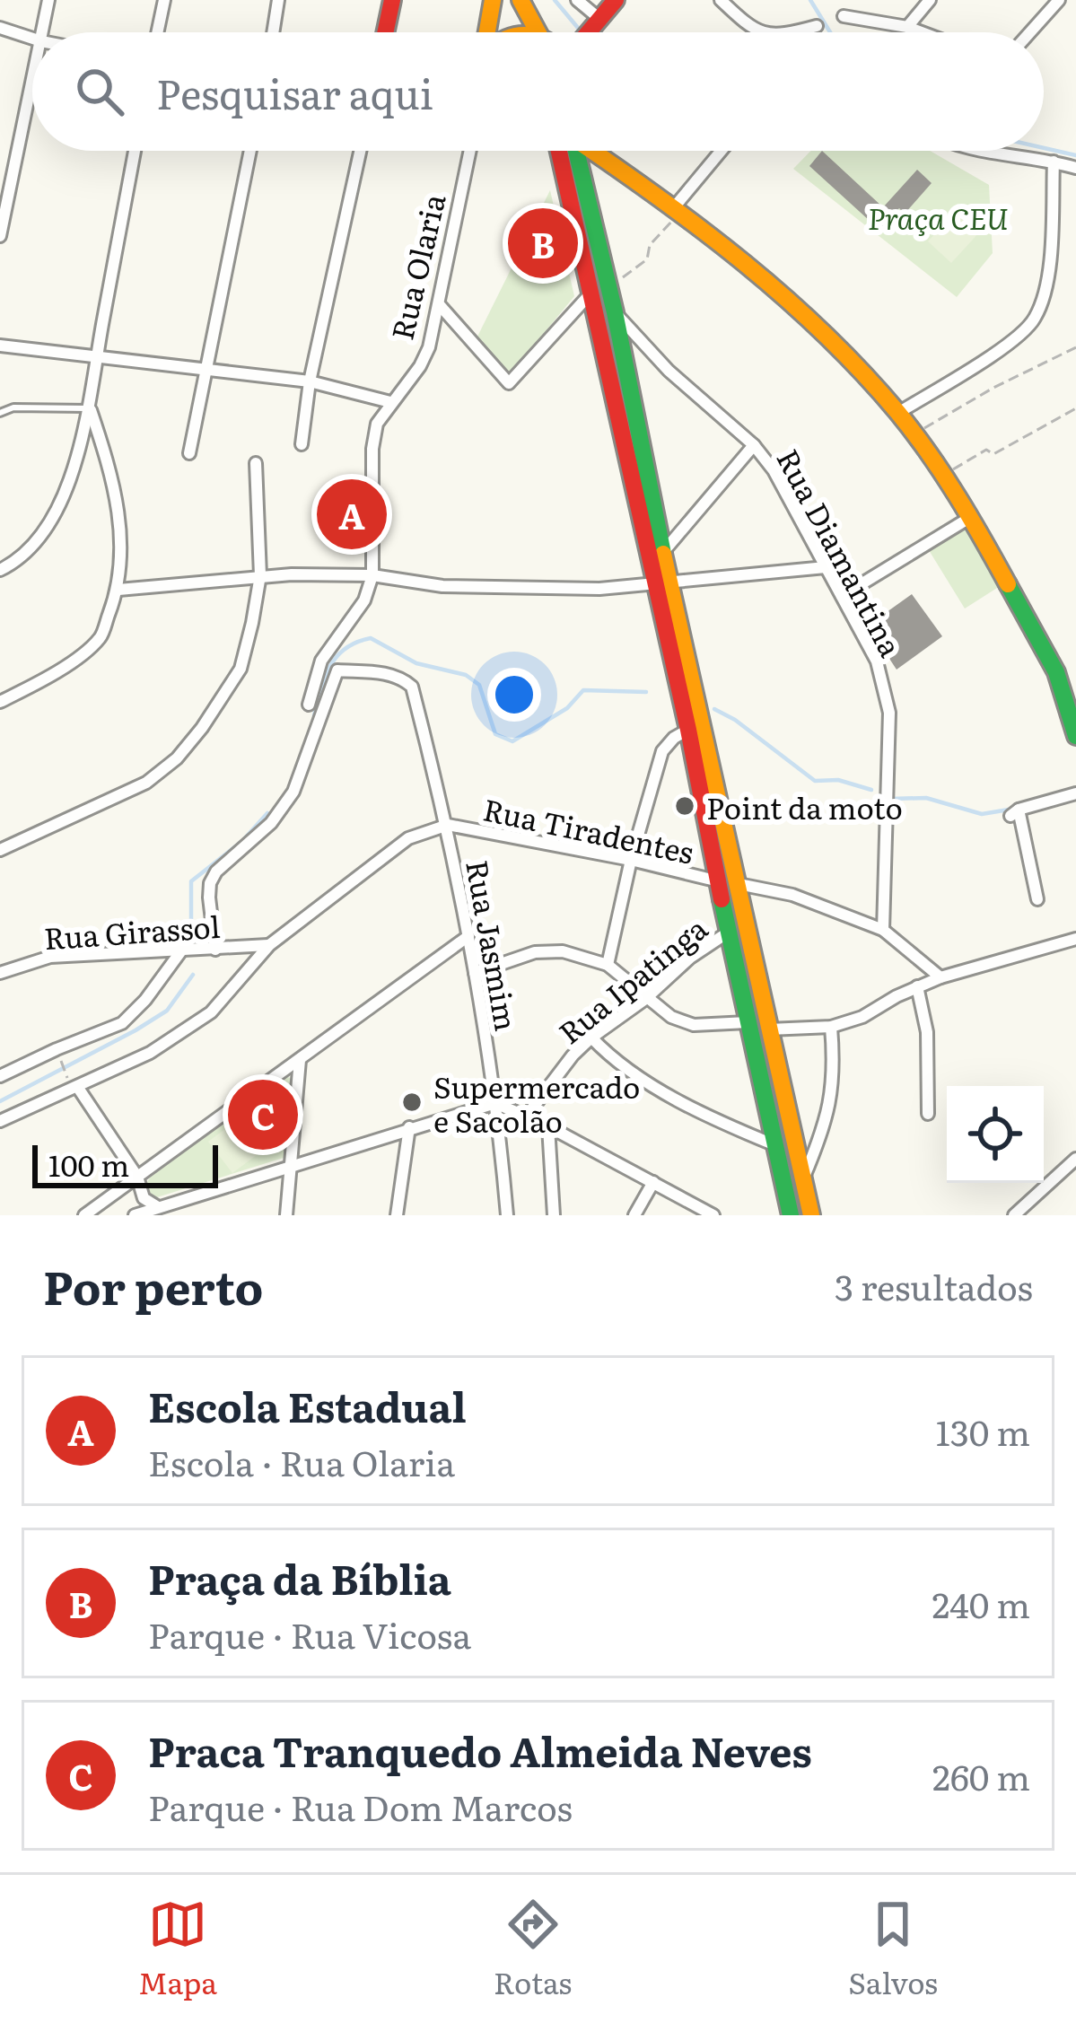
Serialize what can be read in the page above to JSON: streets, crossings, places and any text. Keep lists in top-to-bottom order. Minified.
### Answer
{"streets":{"street":["Rua Olaria","Rua Diamantina","Rua Tiradentes","Rua Girassol","Rua Jasmim","Rua Ipatinga"]},"crossings":[["Rua Tiradentes","Rua Jasmim"],["Rua Girassol","Rua Jasmim"]],"parks":["Praça CEU"],"places":["Point da moto","Supermercado e Sacolão"],"scale_bar":"100 m","page":{"search":"Pesquisar aqui","pins":["B","A","C"],"scale":"100 m","heading":["Por perto","3 resultados"],"list":[{"mark":"A","name":"Escola Estadual","note":"Escola · Rua Olaria","value":"130 m"},{"mark":"B","name":"Praça da Bíblia","note":"Parque · Rua Vicosa","value":"240 m"},{"mark":"C","name":"Praca Tranquedo Almeida Neves","note":"Parque · Rua Dom Marcos","value":"260 m"}],"nav":["Mapa","Rotas","Salvos"]}}
